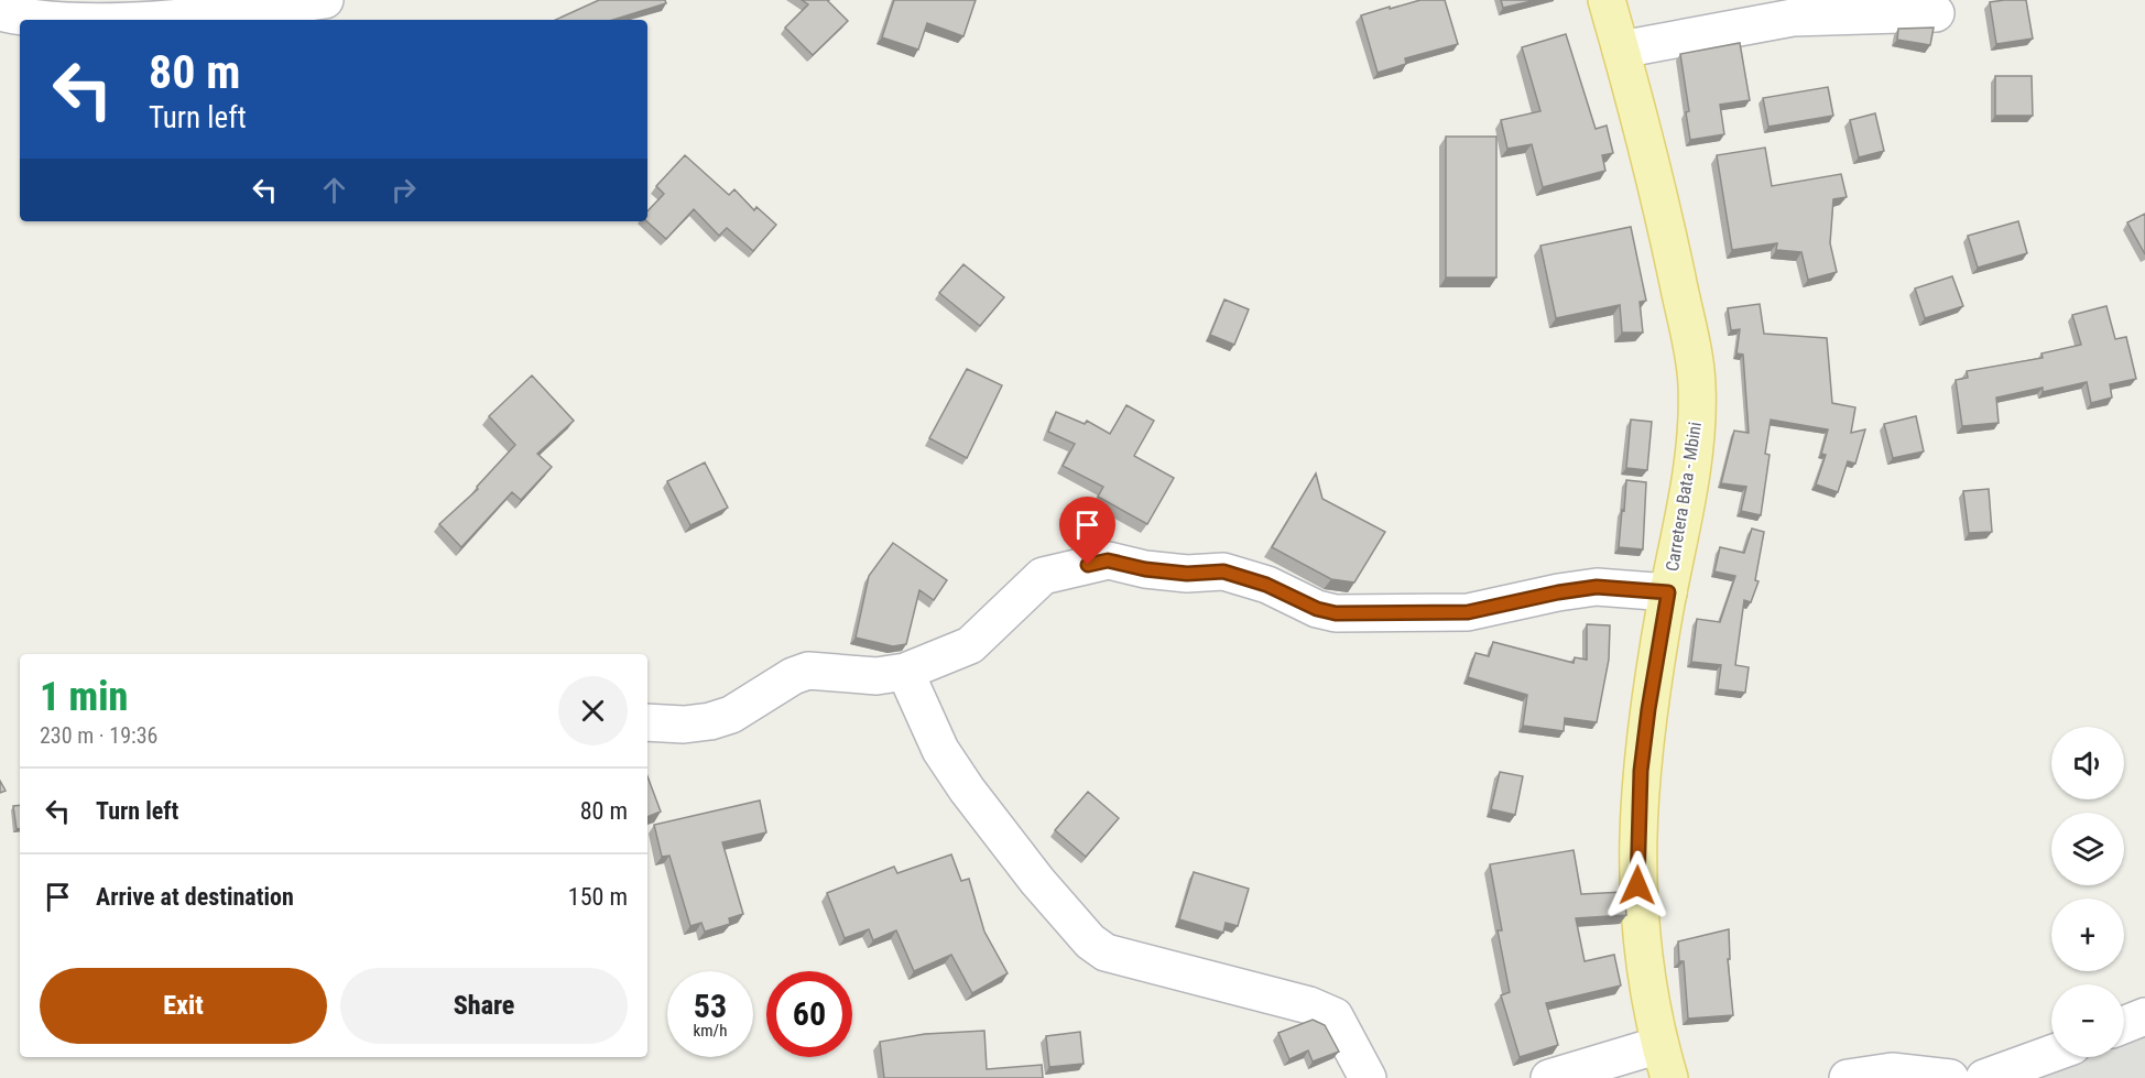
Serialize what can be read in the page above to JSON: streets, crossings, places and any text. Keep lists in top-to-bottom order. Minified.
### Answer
{"streets":{"main road":["Carretera Bata - Mbini"]},"page":{"turn":["80 m","Turn left"],"heading":["1 min","230 m · 19:36"],"map_buttons":["+","−"],"list":[{"name":"Turn left","value":"80 m"},{"name":"Arrive at destination","value":"150 m"}],"buttons":["Exit","Share"],"speed":"53 km/h","limit":"60"}}
